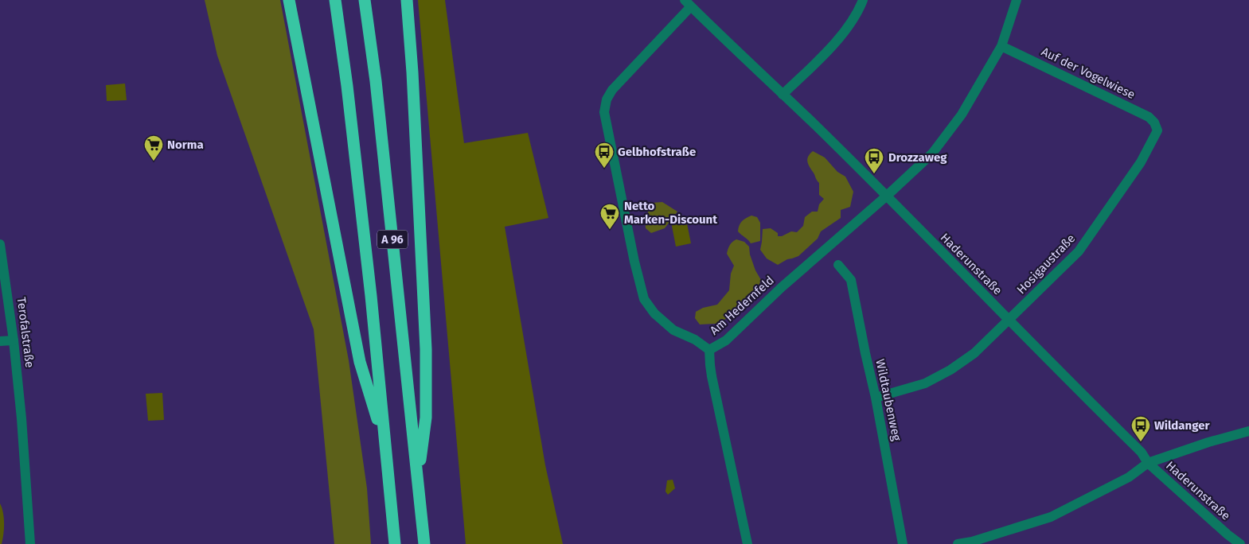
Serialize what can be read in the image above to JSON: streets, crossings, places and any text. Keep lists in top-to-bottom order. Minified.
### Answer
{"streets":{"highway":["A 96"],"street":["Auf der Vogelwiese","Haderunstraße","Hosigaustraße","Am Hedernfeld","Terofalstraße","Wildtaubenweg"]},"crossings":[["Auf der Vogelwiese","Hosigaustraße"],["Haderunstraße","Hosigaustraße"],["Haderunstraße","Am Hedernfeld"],["Hosigaustraße","Wildtaubenweg"]],"places":{"supermarket":["Norma","Netto Marken-Discount"],"bus stop":["Gelbhofstraße","Drozzaweg","Wildanger"]}}
